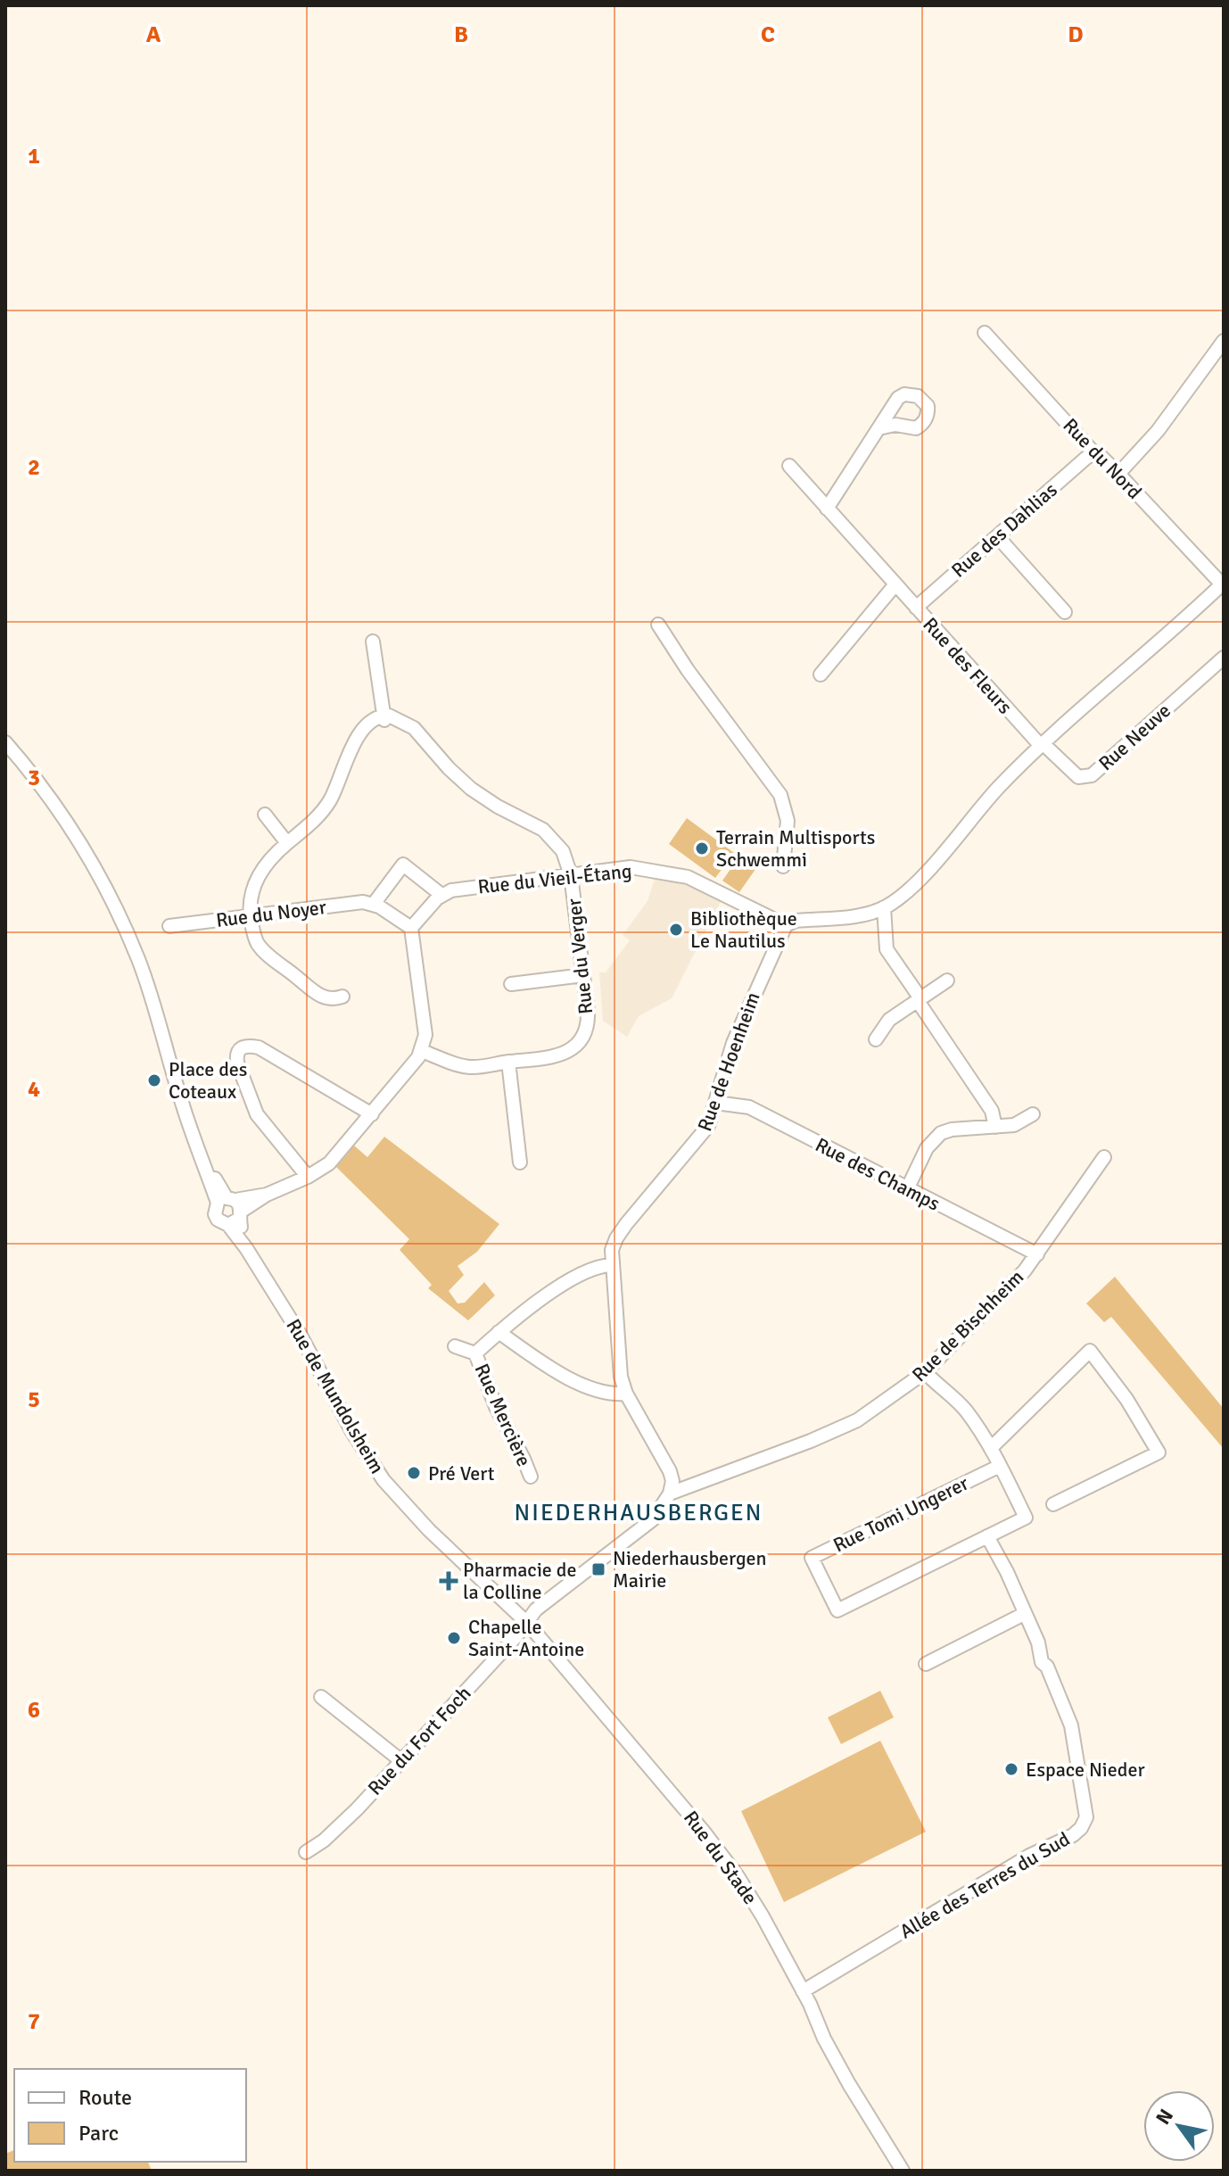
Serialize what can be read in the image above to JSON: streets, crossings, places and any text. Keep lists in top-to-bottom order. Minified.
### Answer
{"streets":{"street":["Rue du Nord","Rue des Dahlias","Rue des Fleurs","Rue Neuve","Rue du Vieil-Étang","Rue du Noyer","Rue du Verger","Rue de Hoenheim","Rue des Champs","Rue de Bischheim","Rue de Mundolsheim","Rue Mercière","Rue Tomi Ungerer","Rue du Fort Foch","Rue du Stade","Allée des Terres du Sud"]},"crossings":[["Rue du Nord","Rue des Dahlias"],["Rue des Dahlias","Rue des Fleurs"],["Rue des Fleurs","Rue Neuve"],["Rue du Vieil-Étang","Rue du Verger"],["Rue du Vieil-Étang","Rue de Hoenheim"],["Rue de Hoenheim","Rue des Champs"],["Rue de Hoenheim","Rue de Bischheim"],["Rue de Hoenheim","Rue Mercière"],["Rue des Champs","Rue de Bischheim"],["Rue de Mundolsheim","Rue du Fort Foch"],["Rue de Mundolsheim","Rue du Stade"],["Rue Tomi Ungerer","Allée des Terres du Sud"],["Rue du Fort Foch","Rue du Stade"],["Rue du Stade","Allée des Terres du Sud"]],"districts":["NIEDERHAUSBERGEN"],"places":{"other":["Terrain Multisports Schwemmi","Bibliothèque Le Nautilus","Place des Coteaux","Pré Vert","Chapelle Saint-Antoine","Espace Nieder"],"transit":["Niederhausbergen Mairie"],"health":["Pharmacie de la Colline"]},"legend":["Route","Parc"],"north":"top left","grid":{"columns":["A","B","C","D"],"rows":["1","2","3","4","5","6","7"]}}
